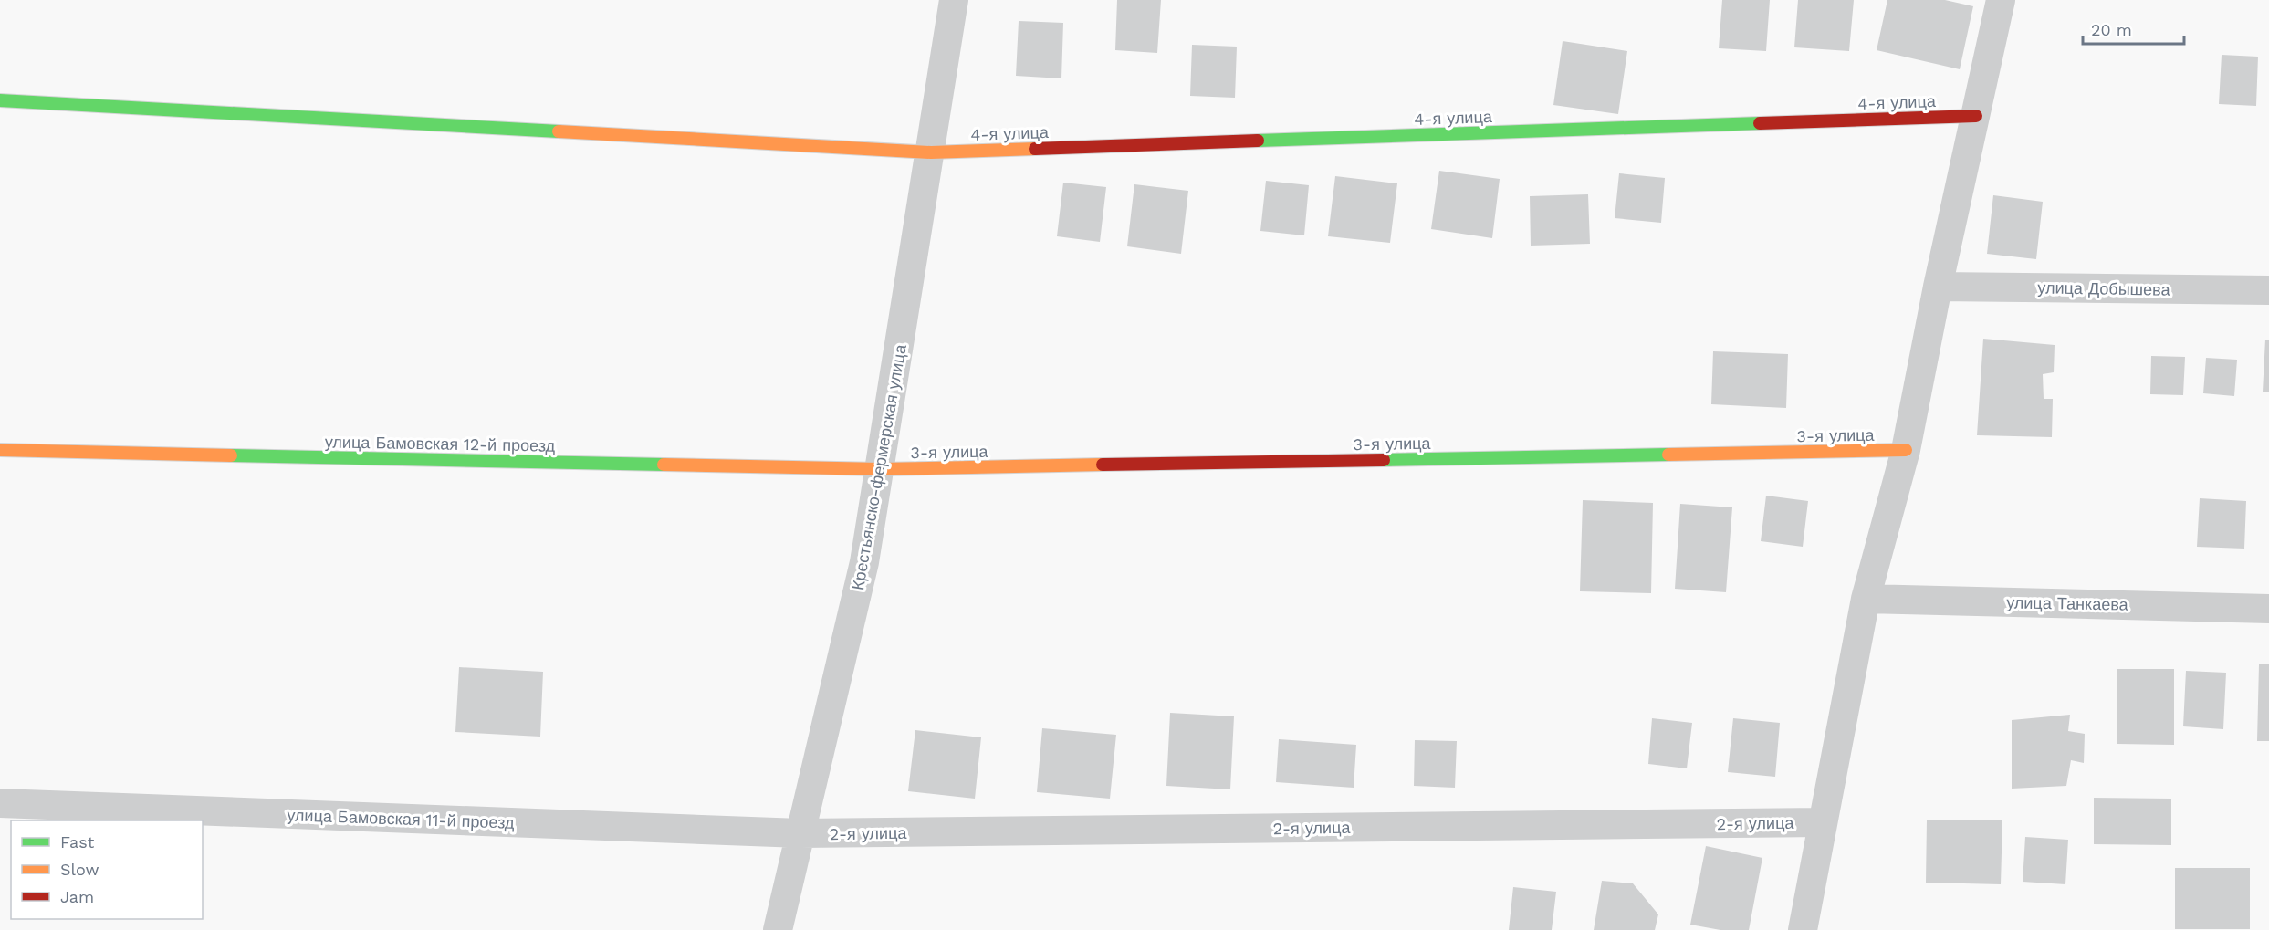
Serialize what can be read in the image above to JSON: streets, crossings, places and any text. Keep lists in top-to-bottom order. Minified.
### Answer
{"streets":{"street":["4-я улица","улица Добышева","3-я улица","улица Бамовская 12-й проезд","Крестьянско-фермерская улица","улица Танкаева","улица Бамовская 11-й проезд","2-я улица"]},"crossings":[["4-я улица","Крестьянско-фермерская улица"],["3-я улица","улица Бамовская 12-й проезд"],["3-я улица","Крестьянско-фермерская улица"],["улица Бамовская 12-й проезд","Крестьянско-фермерская улица"],["Крестьянско-фермерская улица","улица Бамовская 11-й проезд"],["Крестьянско-фермерская улица","2-я улица"],["улица Бамовская 11-й проезд","2-я улица"]],"legend":["Fast","Slow","Jam"],"scale_bar":"20 m"}
